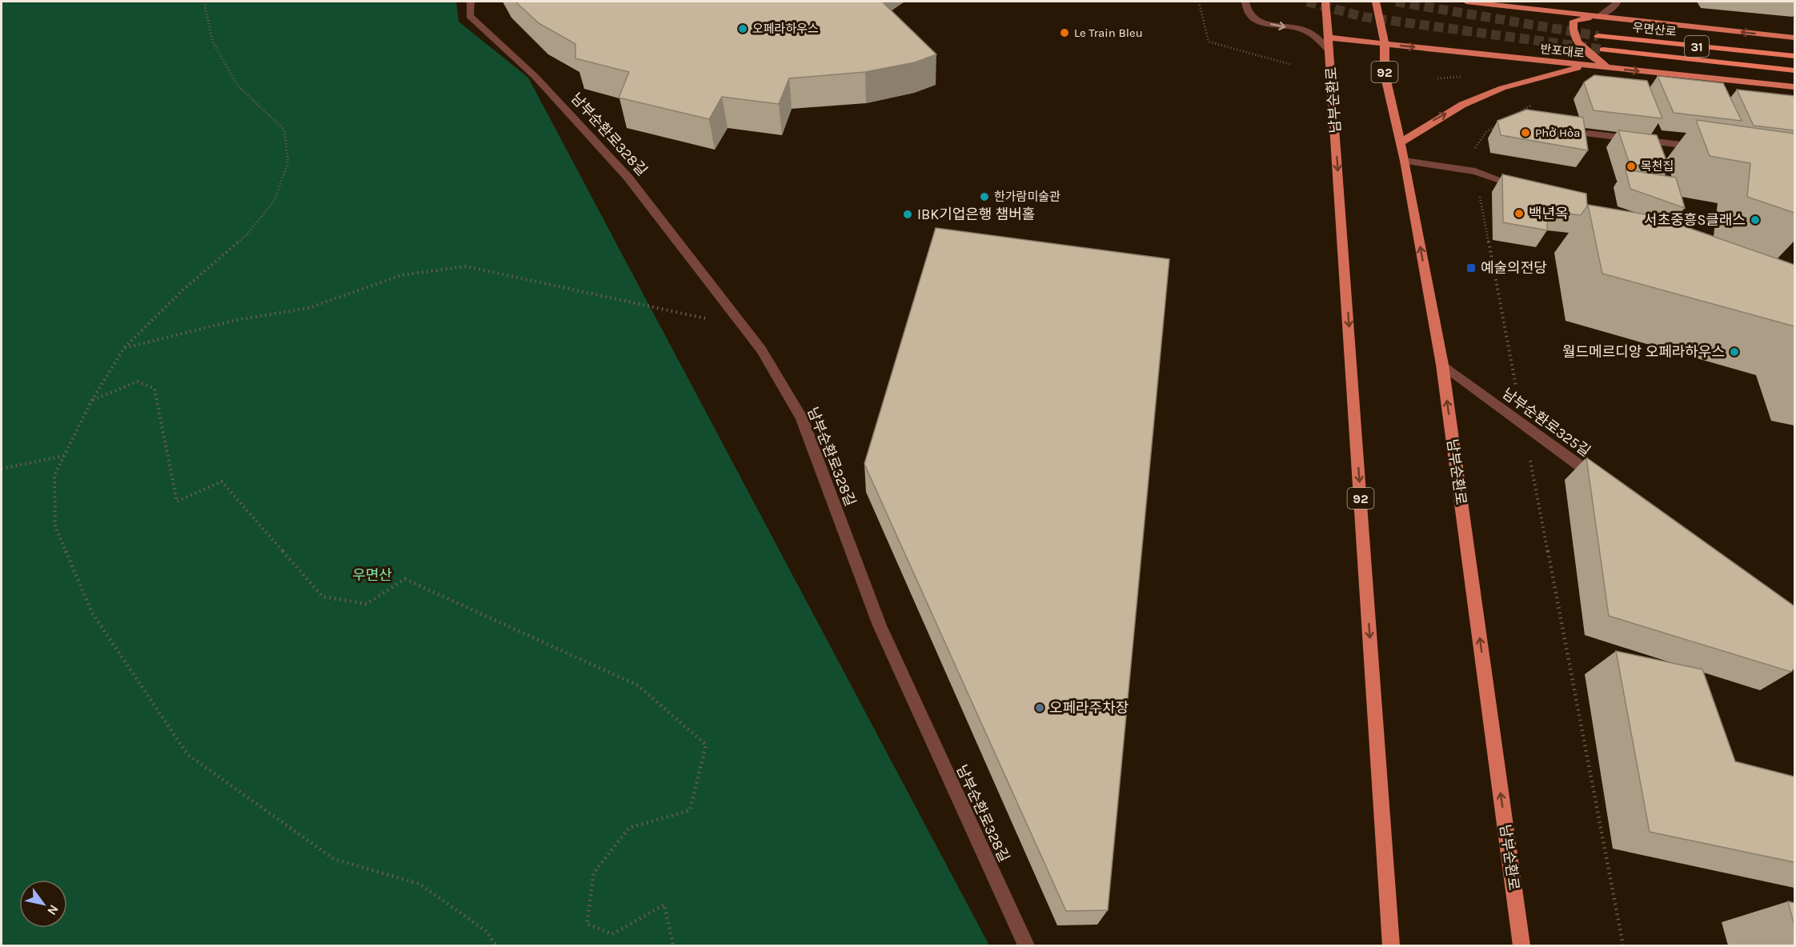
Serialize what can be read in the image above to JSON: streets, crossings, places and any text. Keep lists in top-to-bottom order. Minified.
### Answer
{"streets":{"highway":["우면산로","31"],"main road":["반포대로","92","남부순환로"],"street":["남부순환로328길","남부순환로325길"]},"crossings":[["반포대로","남부순환로"],["남부순환로","남부순환로325길"]],"parks":["우면산"],"places":{"other":["오페라하우스","Le Train Bleu","Phở Hòa","목천집","한가람미술관","백년옥","IBK기업은행 챔버홀","서초중흥S클래스","월드메르디앙 오페라하우스","오페라주차장"],"transit":["예술의전당"]},"north":"bottom right"}
